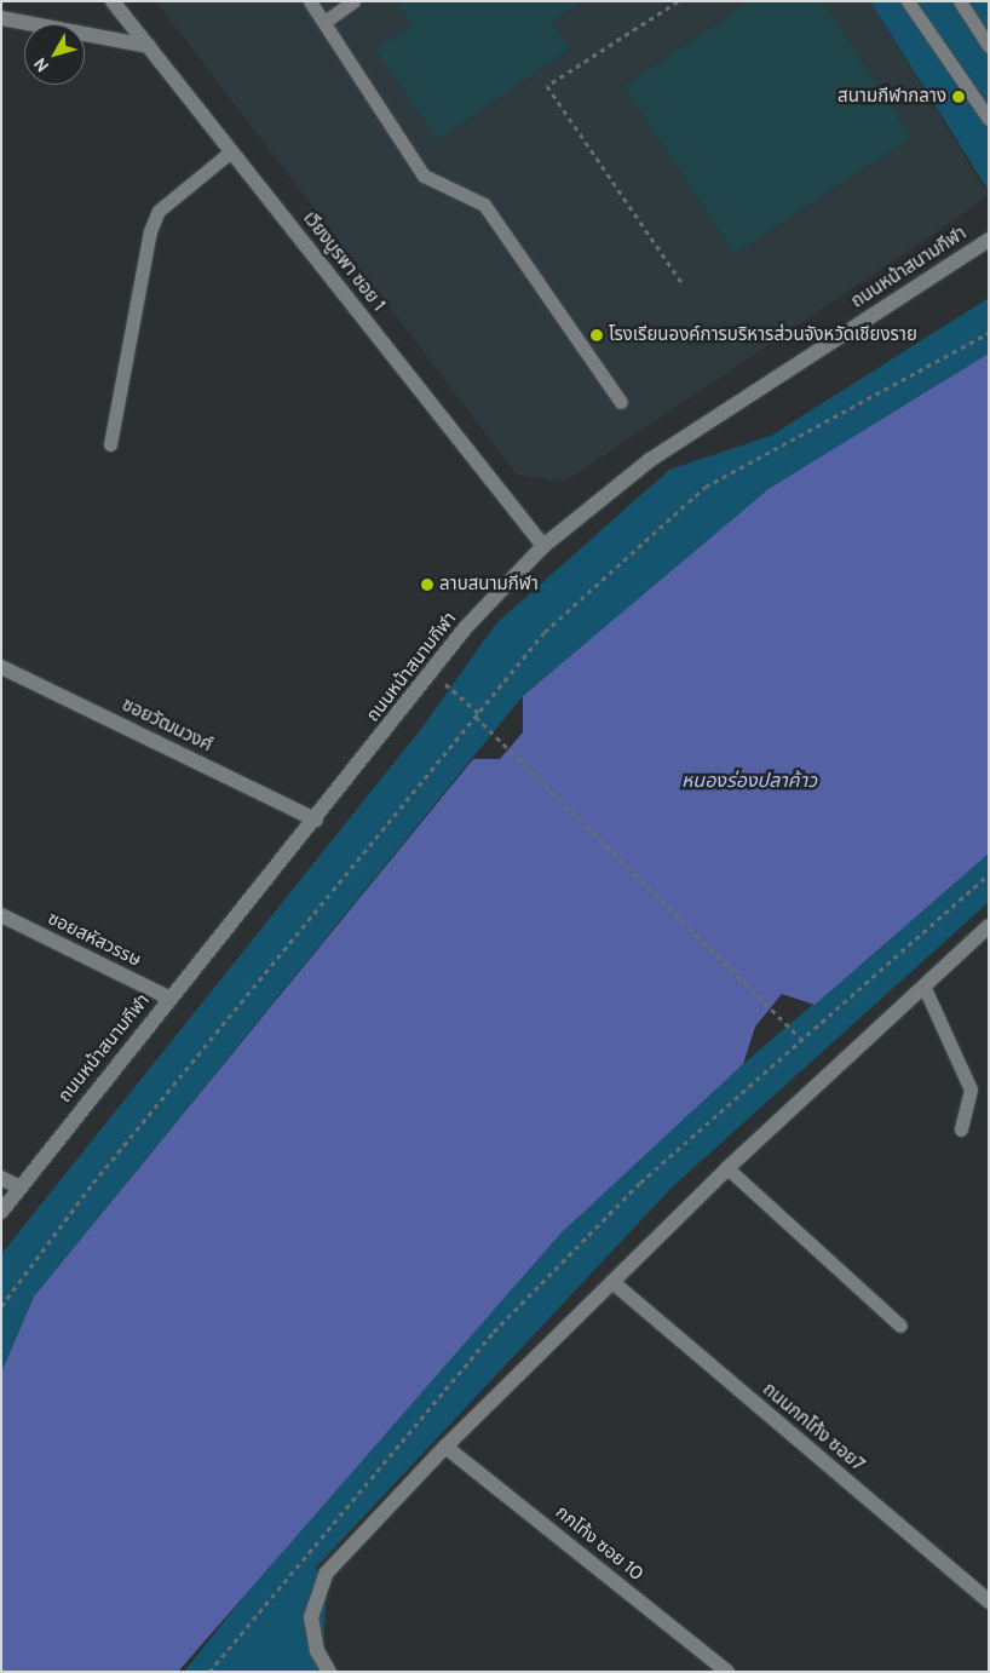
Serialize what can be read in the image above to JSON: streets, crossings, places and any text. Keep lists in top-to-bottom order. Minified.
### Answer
{"streets":{"street":["เวียงบูรพา ซอย 1","ถนนหน้าสนามกีฬา","ซอยวัฒนวงศ์","ซอยสหัสวรรษ","ถนนกกโท้ง ซอย7","กกโท้ง ซอย 10"]},"crossings":[["เวียงบูรพา ซอย 1","ถนนหน้าสนามกีฬา"],["ถนนหน้าสนามกีฬา","ซอยวัฒนวงศ์"],["ถนนหน้าสนามกีฬา","ซอยสหัสวรรษ"]],"water":["หนองร่องปลาค้าว"],"places":["สนามกีฬากลาง","โรงเรียนองค์การบริหารส่วนจังหวัดเชียงราย","ลาบสนามกีฬา"],"north":"bottom left"}
